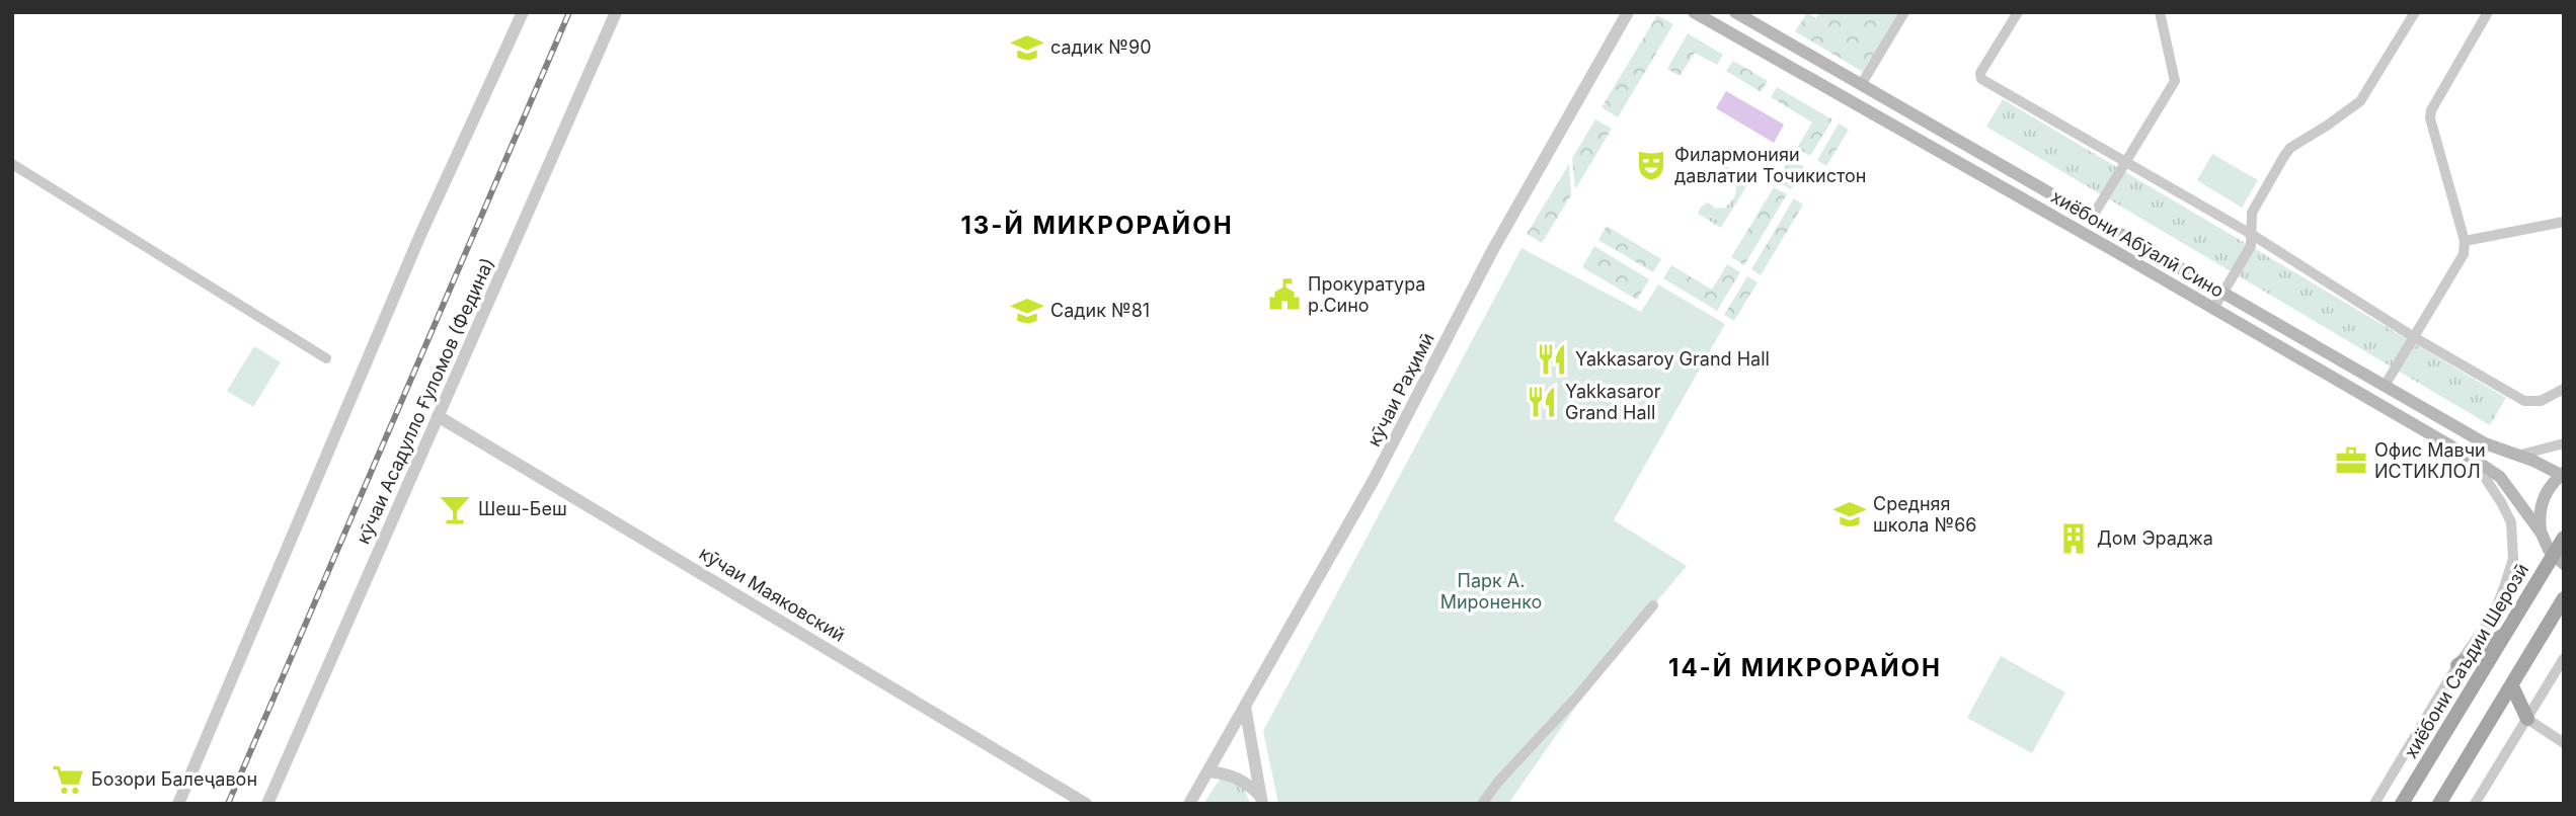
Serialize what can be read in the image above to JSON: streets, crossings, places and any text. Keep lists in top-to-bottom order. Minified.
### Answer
{"streets":{"main road":["хиёбони Абӯалӣ Сино","хиёбони Саъдии Шерозӣ"],"street":["кӯчаи Раҳимӣ","кӯчаи Асадулло Ғуломов (Федина)","кӯчаи Маяковский"]},"crossings":[["хиёбони Абӯалӣ Сино","хиёбони Саъдии Шерозӣ"],["кӯчаи Асадулло Ғуломов (Федина)","кӯчаи Маяковский"]],"districts":["13-Й МИКРОРАЙОН","14-Й МИКРОРАЙОН"],"parks":["Парк А. Мироненко"],"places":{"school or university":["садик №90","Садик №81","Средняя школа №66"],"theatre":["Филармонияи давлатии Точикистон"],"public building":["Прокуратура р.Сино"],"restaurant":["Yakkasaroy Grand Hall","Yakkasaror Grand Hall"],"office":["Офис Мавчи ИСТИКЛОЛ"],"bar":["Шеш-Беш"],"building":["Дом Эраджа"],"supermarket":["Бозори Балеҷавон"]}}
